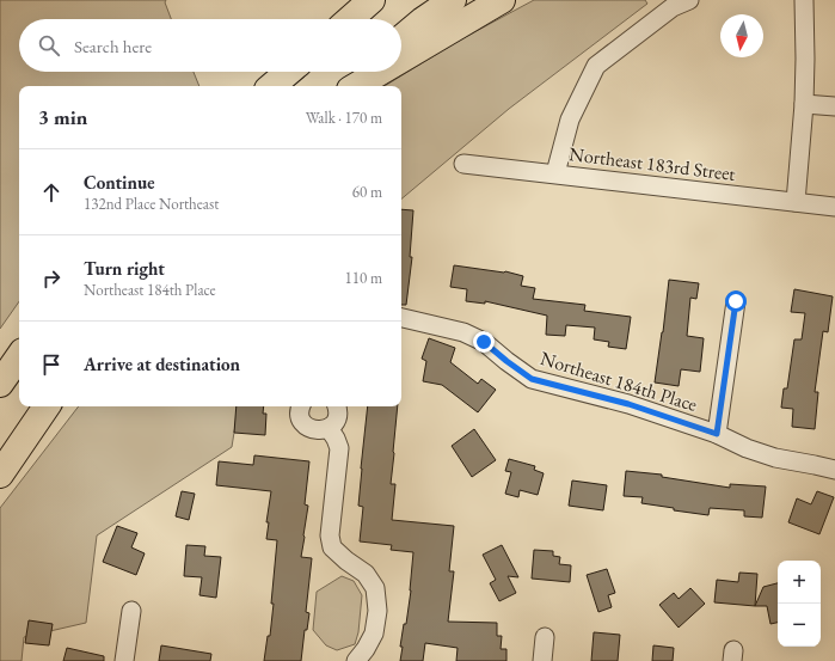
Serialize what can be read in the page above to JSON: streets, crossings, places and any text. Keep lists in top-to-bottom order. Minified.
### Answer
{"streets":{"street":["Northeast 183rd Street","Northeast 184th Place"]},"north":"bottom","page":{"search":"Search here","heading":["3 min","Walk · 170 m"],"list":[["Continue","132nd Place Northeast","60 m"],["Turn right","Northeast 184th Place","110 m"],"Arrive at destination"],"map_buttons":["+","−"]}}
